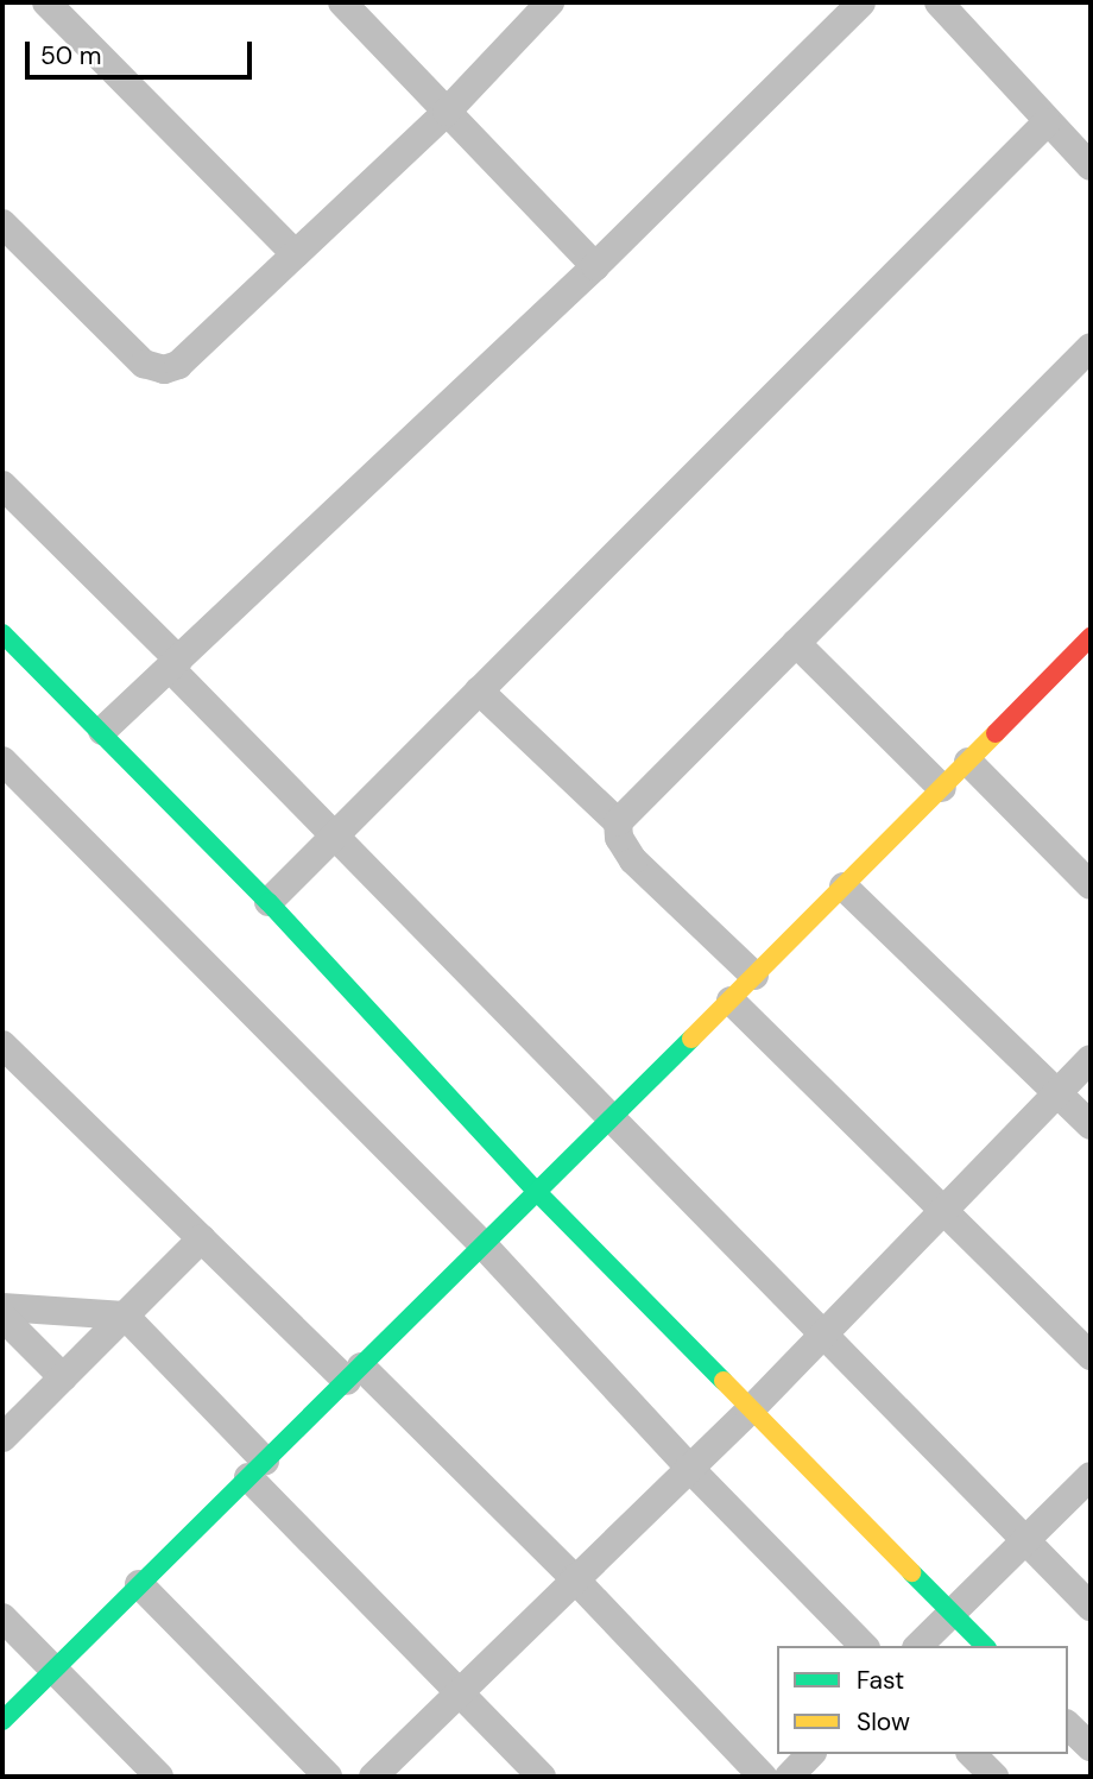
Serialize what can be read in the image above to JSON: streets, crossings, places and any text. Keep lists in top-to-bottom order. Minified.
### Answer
{"legend":["Fast","Slow"],"scale_bar":"50 m"}
